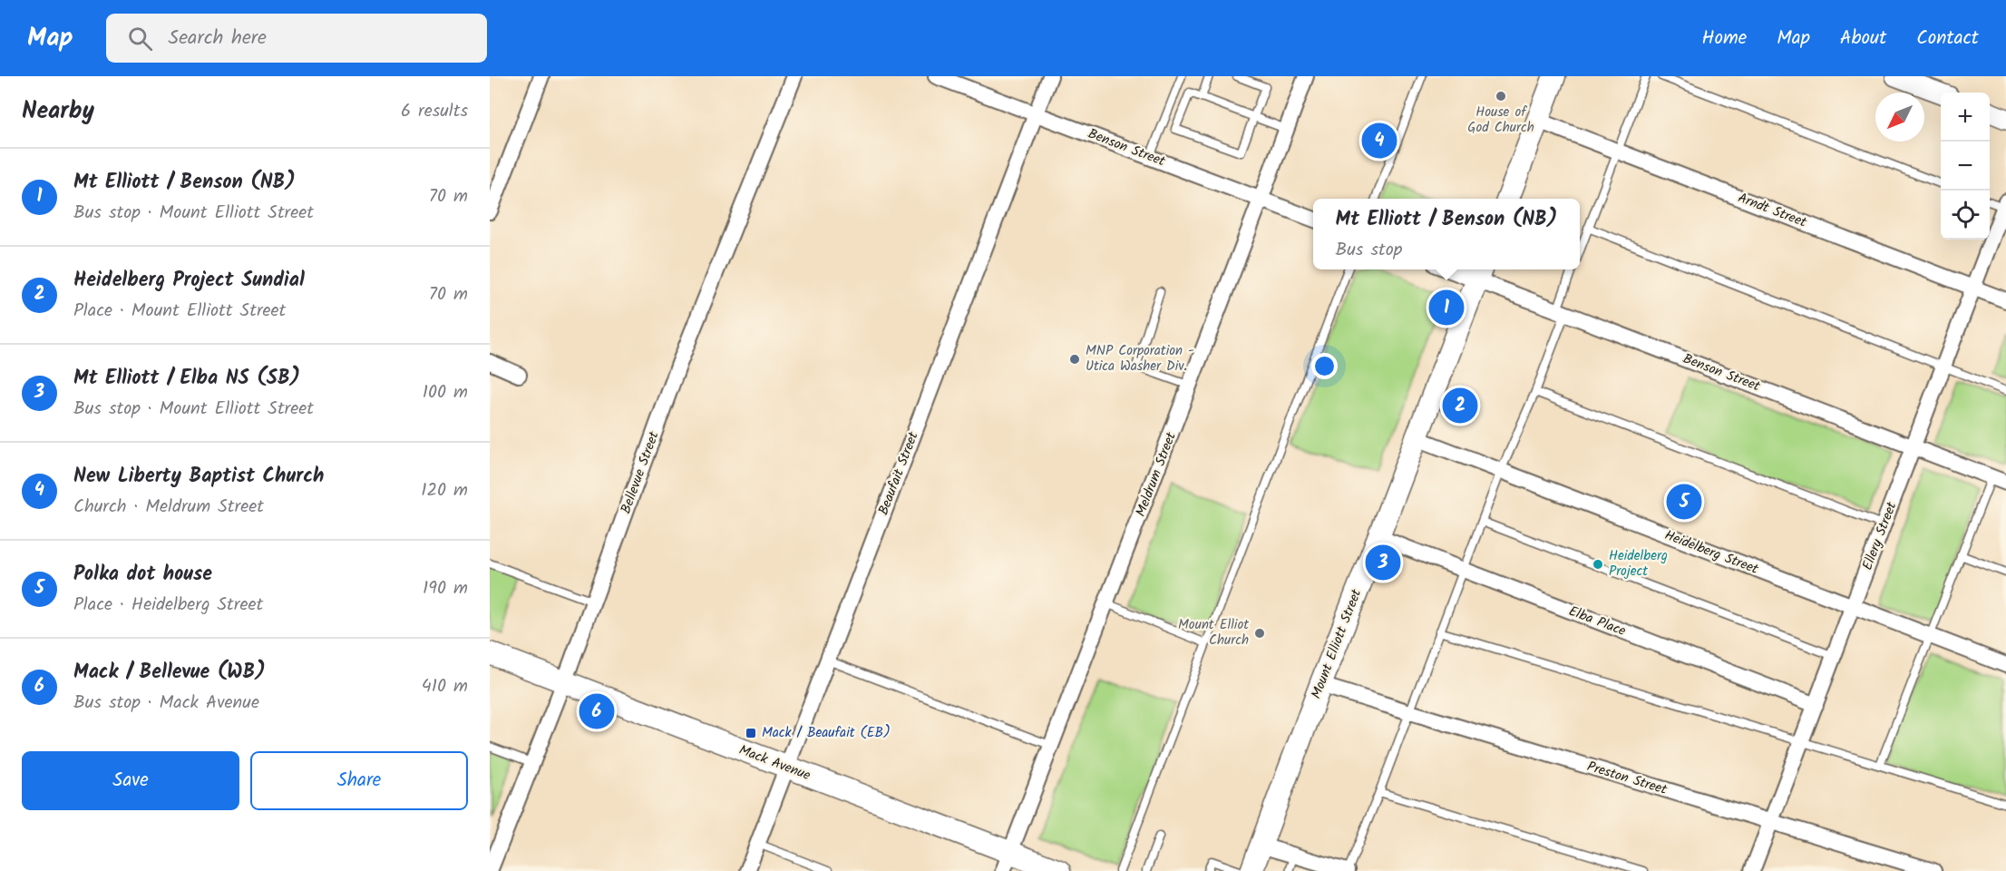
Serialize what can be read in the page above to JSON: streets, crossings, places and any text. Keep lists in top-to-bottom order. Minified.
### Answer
{"streets":{"main road":["Mount Elliott Street","Mack Avenue"],"street":["Benson Street","Arndt Street","Bellevue Street","Beaufait Street","Meldrum Street","Ellery Street","Heidelberg Street","Elba Place","Preston Street"]},"crossings":[["Benson Street","Beaufait Street"],["Benson Street","Meldrum Street"],["Benson Street","Ellery Street"],["Benson Street","Mount Elliott Street"],["Arndt Street","Ellery Street"],["Bellevue Street","Mack Avenue"],["Beaufait Street","Mack Avenue"],["Meldrum Street","Mack Avenue"],["Ellery Street","Heidelberg Street"],["Ellery Street","Elba Place"],["Ellery Street","Preston Street"],["Heidelberg Street","Mount Elliott Street"],["Elba Place","Mount Elliott Street"],["Mount Elliott Street","Preston Street"]],"places":{"other":["House of God Church","MNP Corporation - Utica Washer Div.","Heidelberg Project","Mount Elliot Church"],"transit":["Mack / Beaufait (EB)"]},"north":"bottom left","page":{"header":"Map","search":"Search here","nav":["Home","Map","About","Contact"],"heading":["Nearby","6 results"],"map_buttons":["+","−"],"pins":["4","1","2","5","3","6"],"list":[{"mark":"1","name":"Mt Elliott / Benson (NB)","note":"Bus stop · Mount Elliott Street","value":"70 m"},{"mark":"2","name":"Heidelberg Project Sundial","note":"Place · Mount Elliott Street","value":"70 m"},{"mark":"3","name":"Mt Elliott / Elba NS (SB)","note":"Bus stop · Mount Elliott Street","value":"100 m"},{"mark":"4","name":"New Liberty Baptist Church","note":"Church · Meldrum Street","value":"120 m"},{"mark":"5","name":"Polka dot house","note":"Place · Heidelberg Street","value":"190 m"},{"mark":"6","name":"Mack / Bellevue (WB)","note":"Bus stop · Mack Avenue","value":"410 m"}],"popup":["Mt Elliott / Benson (NB)","Bus stop"],"buttons":["Save","Share"]}}
